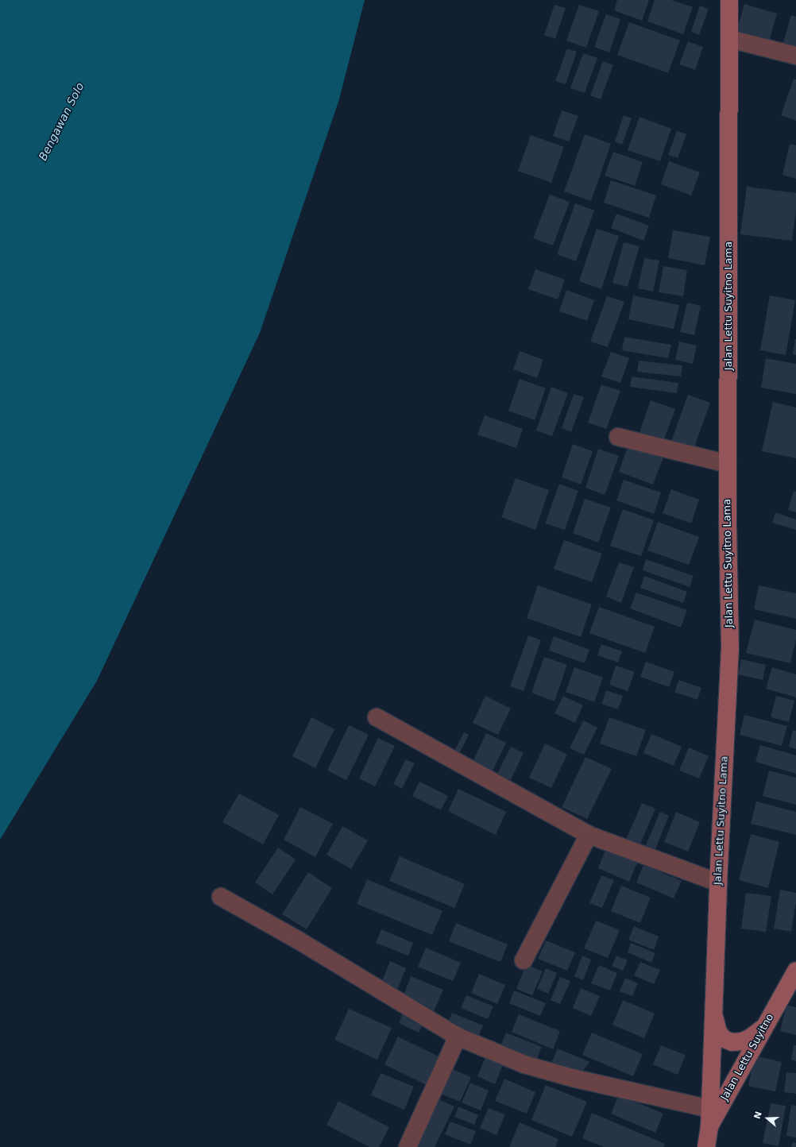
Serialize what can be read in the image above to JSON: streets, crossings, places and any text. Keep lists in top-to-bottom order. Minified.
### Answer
{"streets":{"main road":["Jalan Lettu Suyitno Lama","Jalan Lettu Suyitno"]},"crossings":[["Jalan Lettu Suyitno Lama","Jalan Lettu Suyitno"]],"water":["Bengawan Solo"],"north":"left"}
